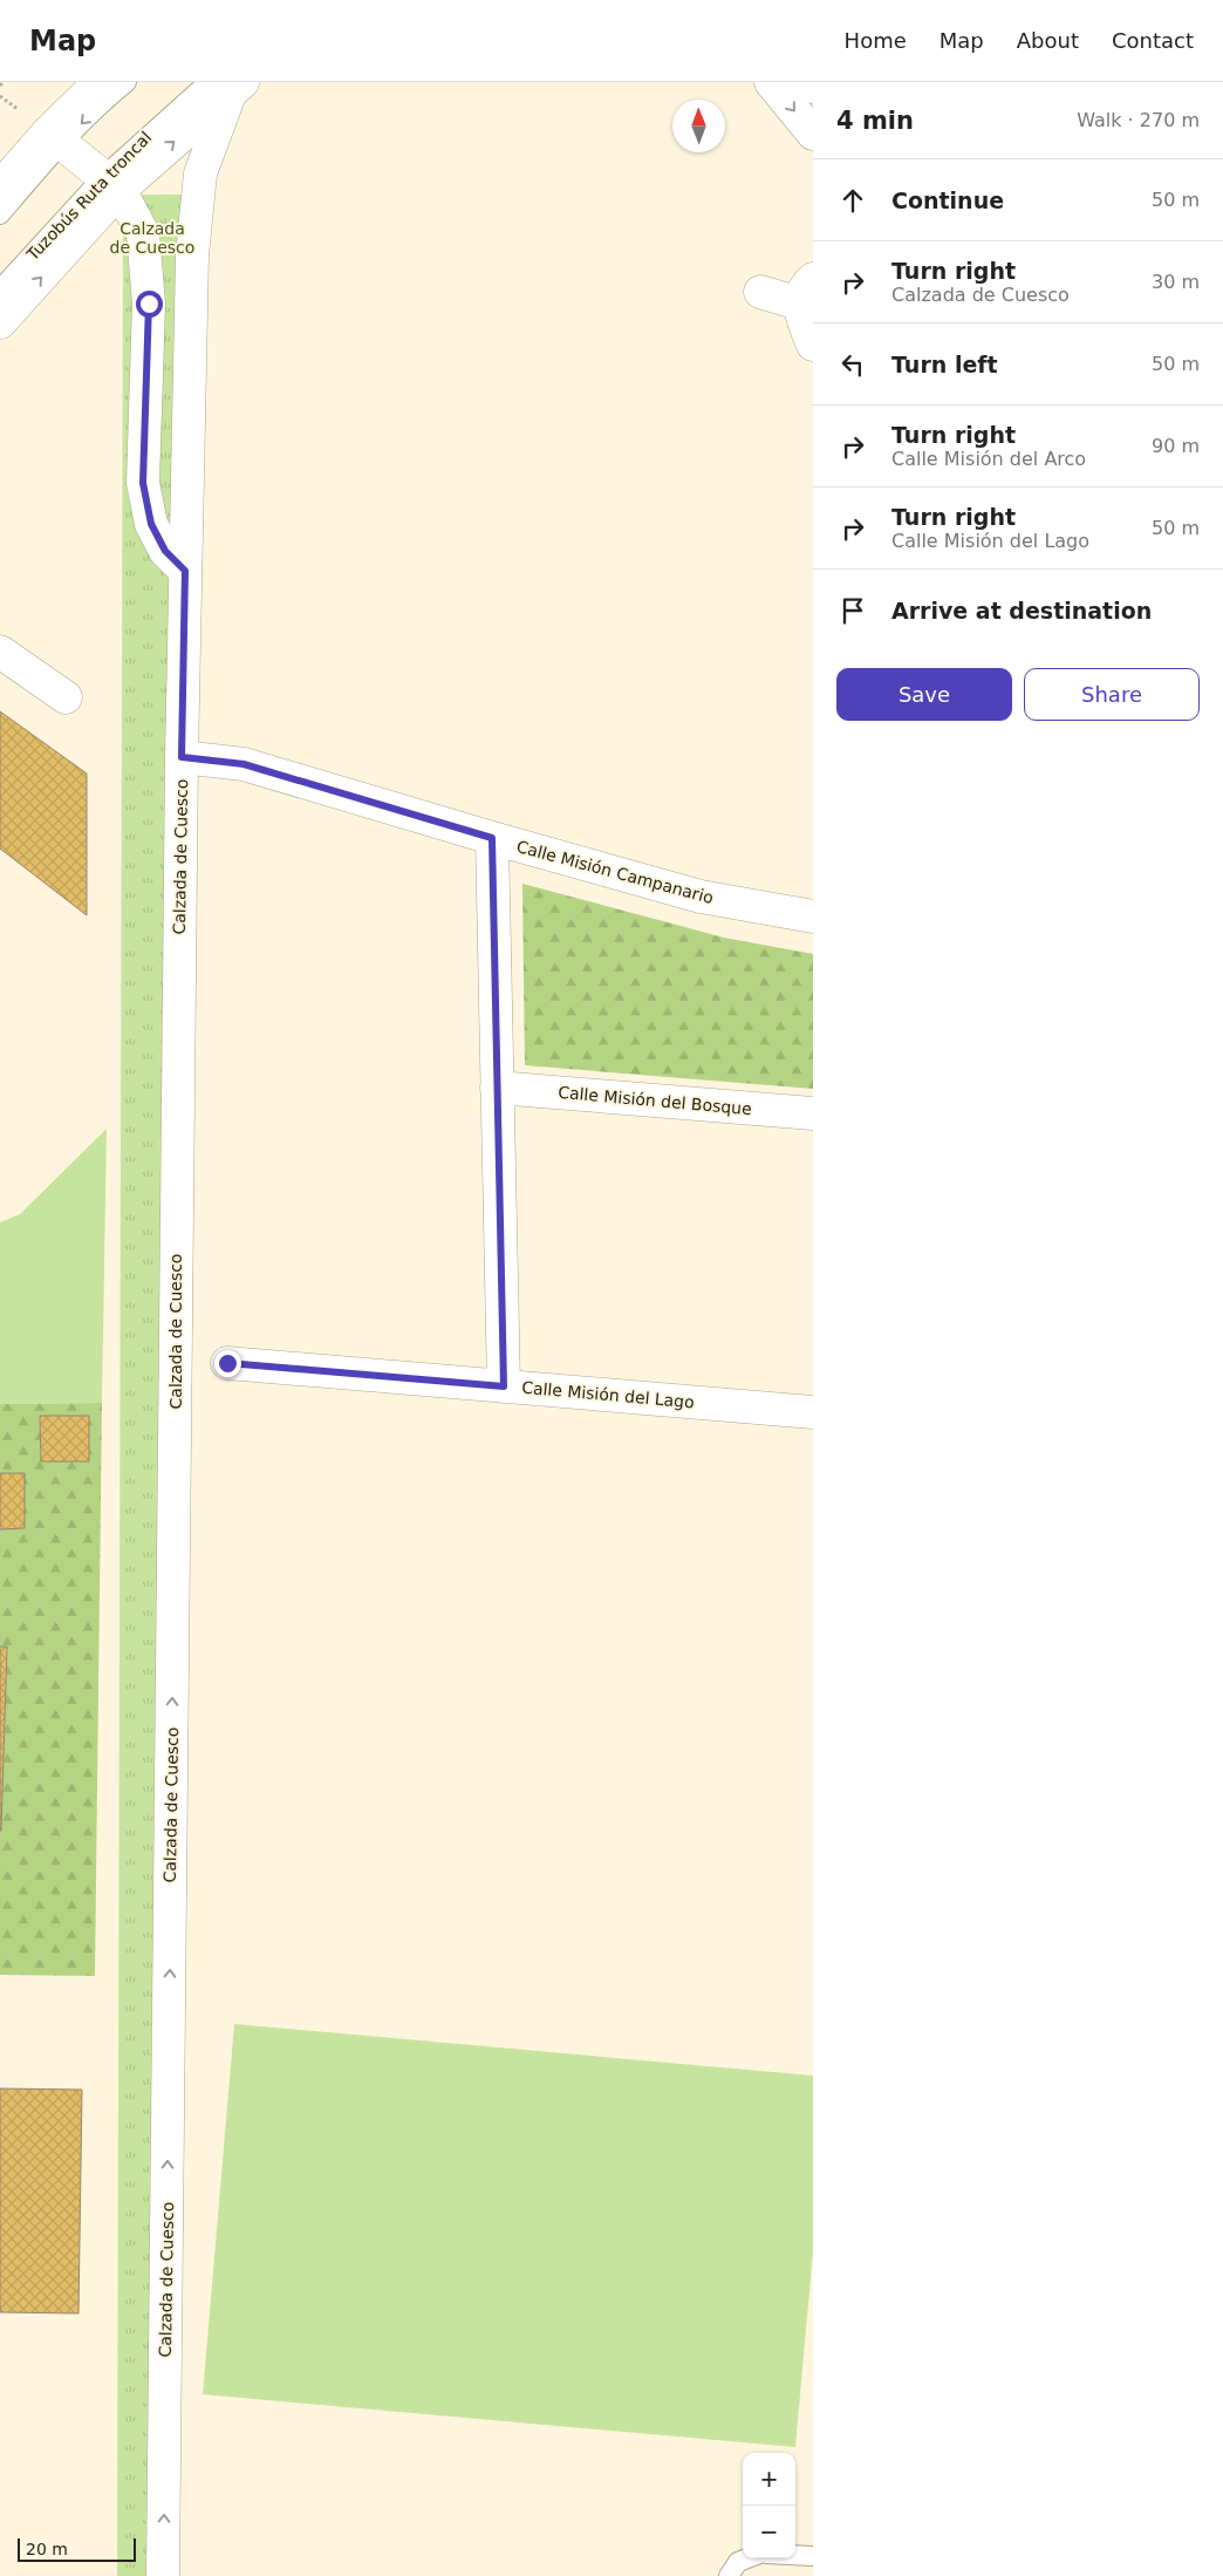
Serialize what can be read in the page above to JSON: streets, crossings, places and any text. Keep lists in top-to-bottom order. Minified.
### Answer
{"streets":{"street":["Calzada de Cuesco","Calle Misión Campanario","Calle Misión del Bosque","Calle Misión del Lago"],"lane":["Tuzobús Ruta troncal"]},"crossings":[["Calzada de Cuesco","Calle Misión Campanario"]],"one_way":["Calzada de Cuesco"],"parks":["Calzada de Cuesco"],"scale_bar":"20 m","north":"top","page":{"header":"Map","nav":["Home","Map","About","Contact"],"heading":["4 min","Walk · 270 m"],"list":[["Continue","50 m"],["Turn right","Calzada de Cuesco","30 m"],["Turn left","50 m"],["Turn right","Calle Misión del Arco","90 m"],["Turn right","Calle Misión del Lago","50 m"],"Arrive at destination"],"buttons":["Save","Share"],"map_buttons":["+","−"],"scale":"20 m"}}
